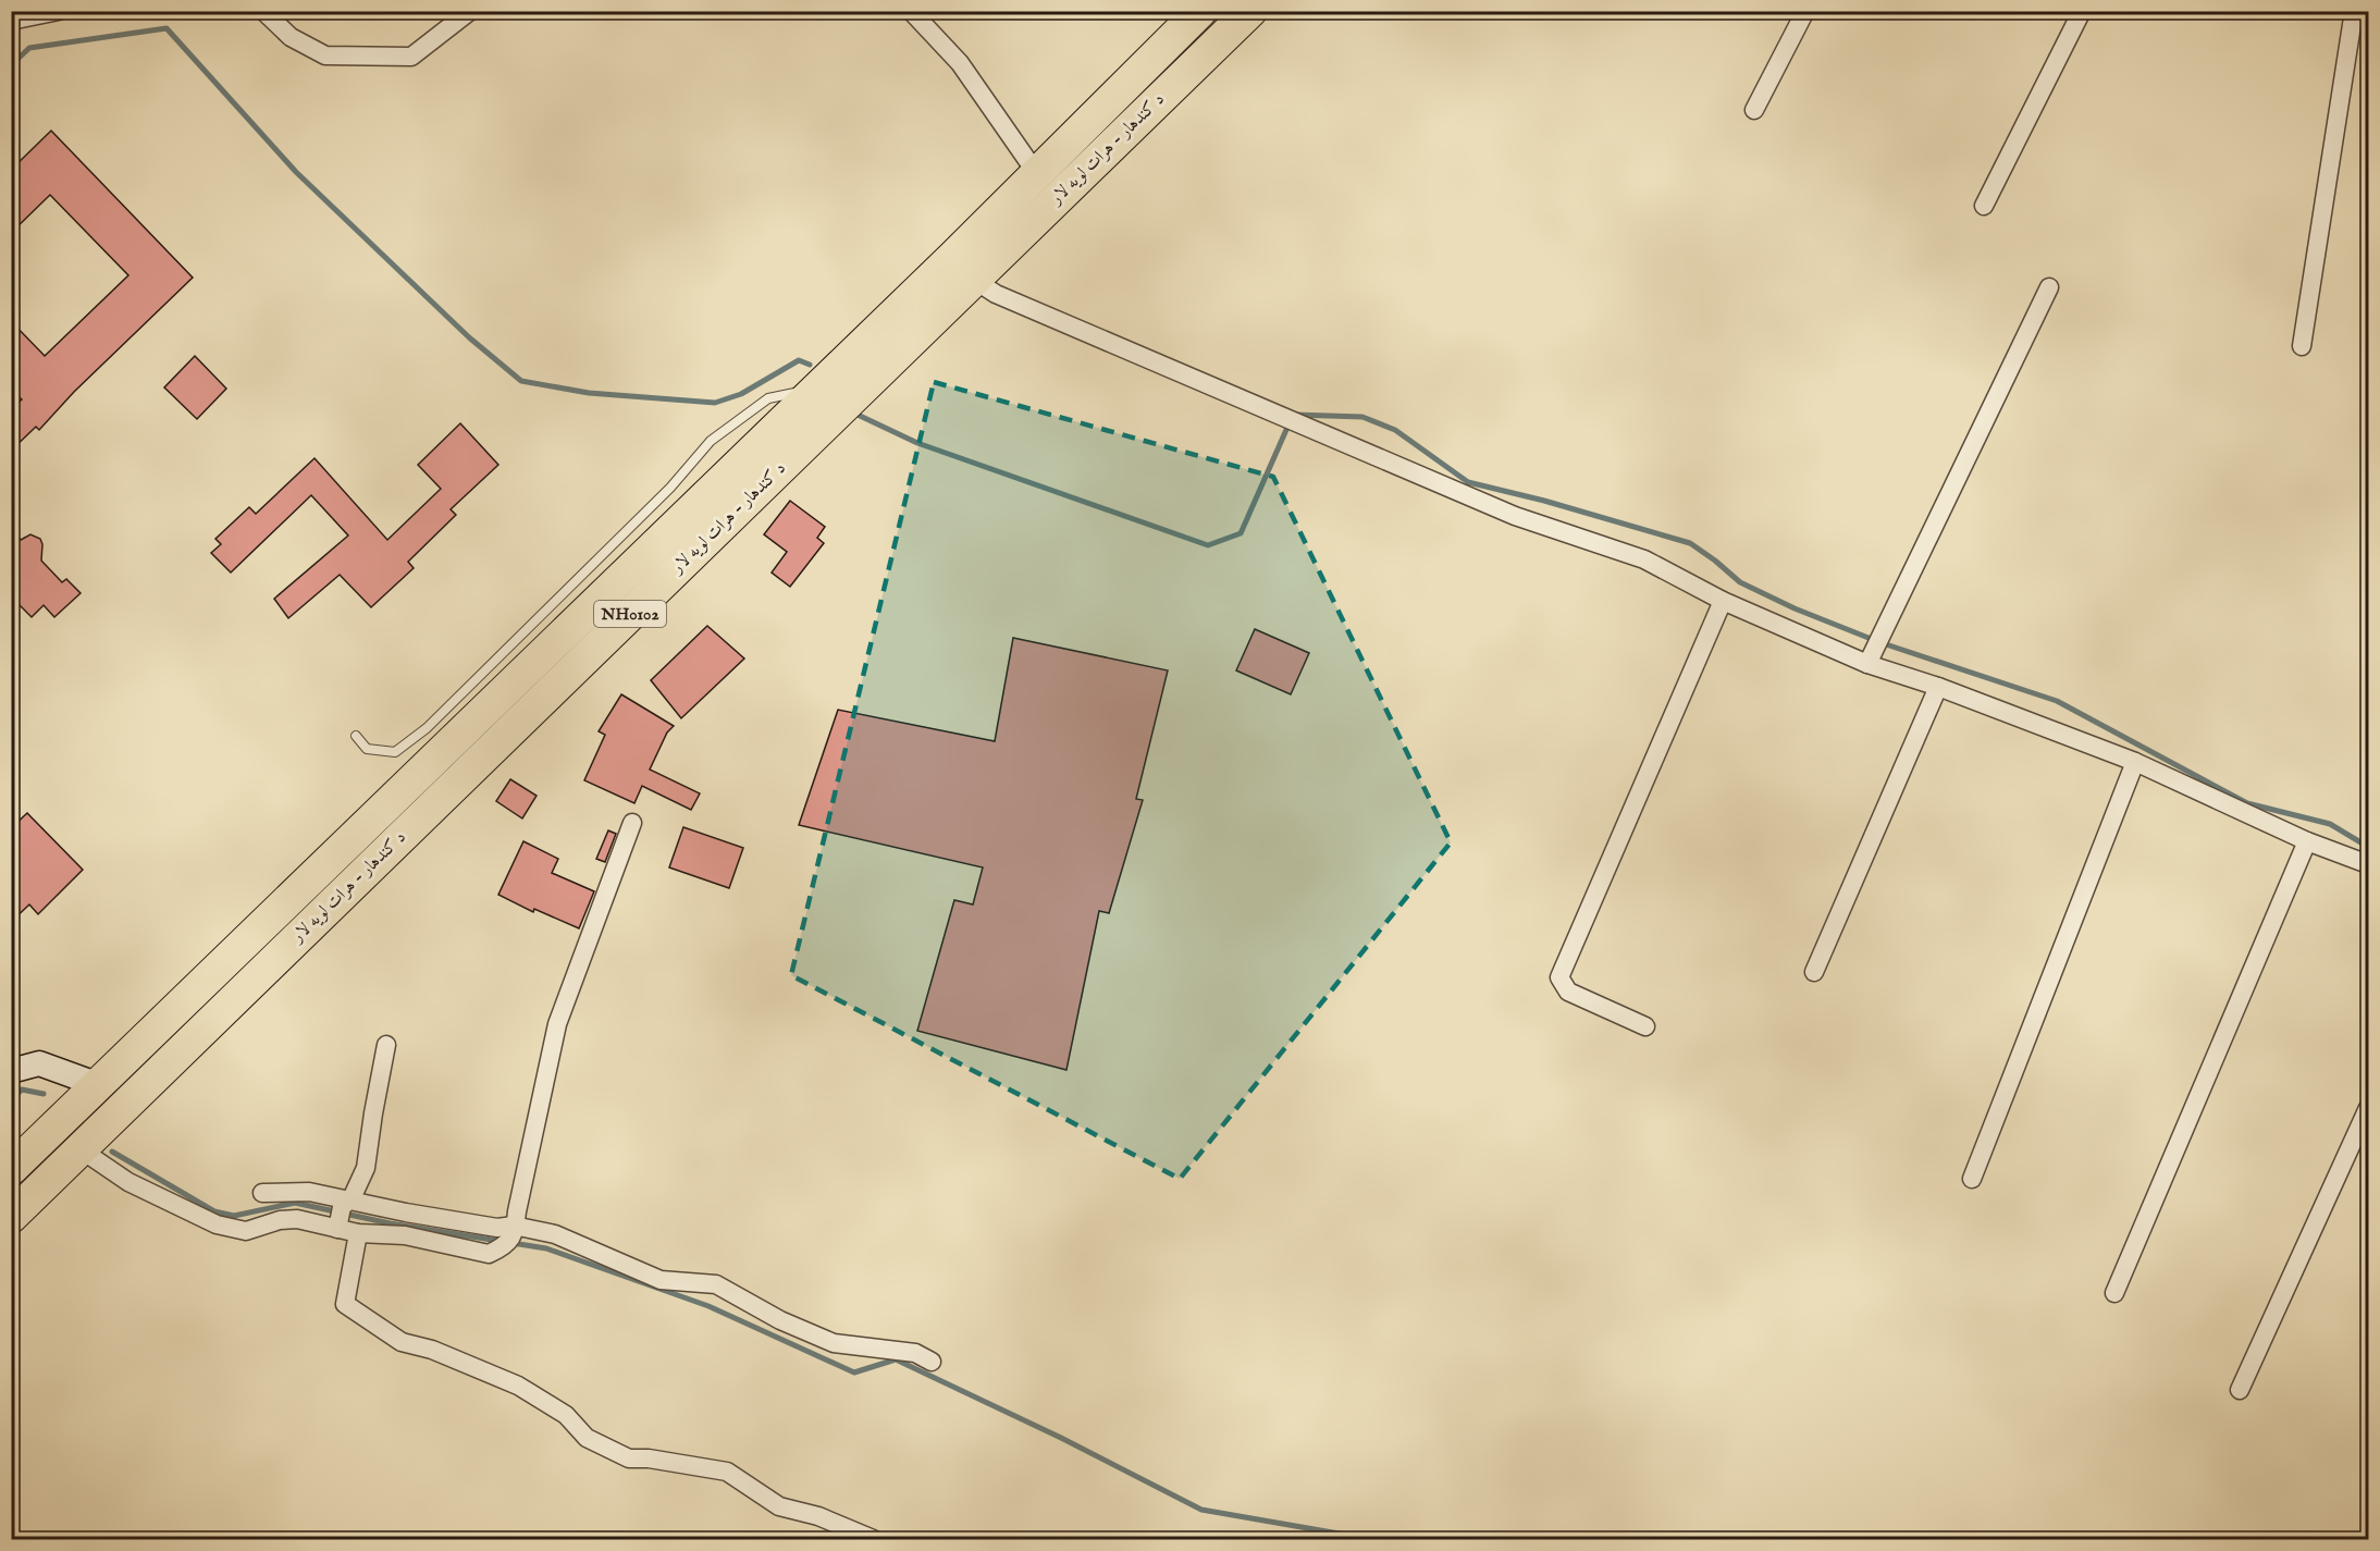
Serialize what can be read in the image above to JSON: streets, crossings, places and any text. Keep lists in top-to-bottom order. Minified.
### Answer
{"streets":{"highway":["د کندهار - هرات لويه لار","NH0102"]}}
